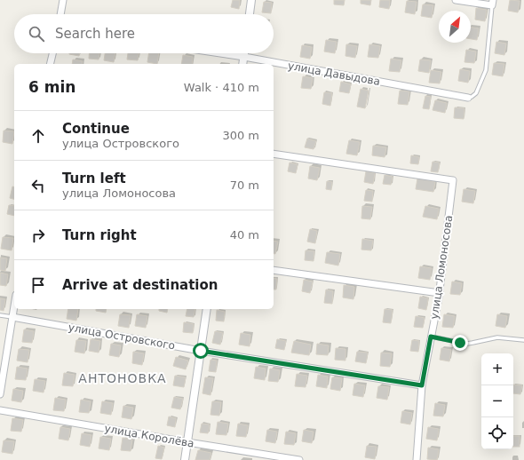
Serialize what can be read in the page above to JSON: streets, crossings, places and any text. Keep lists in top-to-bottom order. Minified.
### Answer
{"streets":{"street":["улица Давыдова","улица Ломоносова","улица Островского","улица Королёва"]},"crossings":[["улица Ломоносова","улица Островского"]],"districts":["АНТОНОВКА"],"north":"top right","page":{"search":"Search here","heading":["6 min","Walk · 410 m"],"list":[["Continue","улица Островского","300 m"],["Turn left","улица Ломоносова","70 m"],["Turn right","40 m"],"Arrive at destination"],"map_buttons":["+","−"]}}
